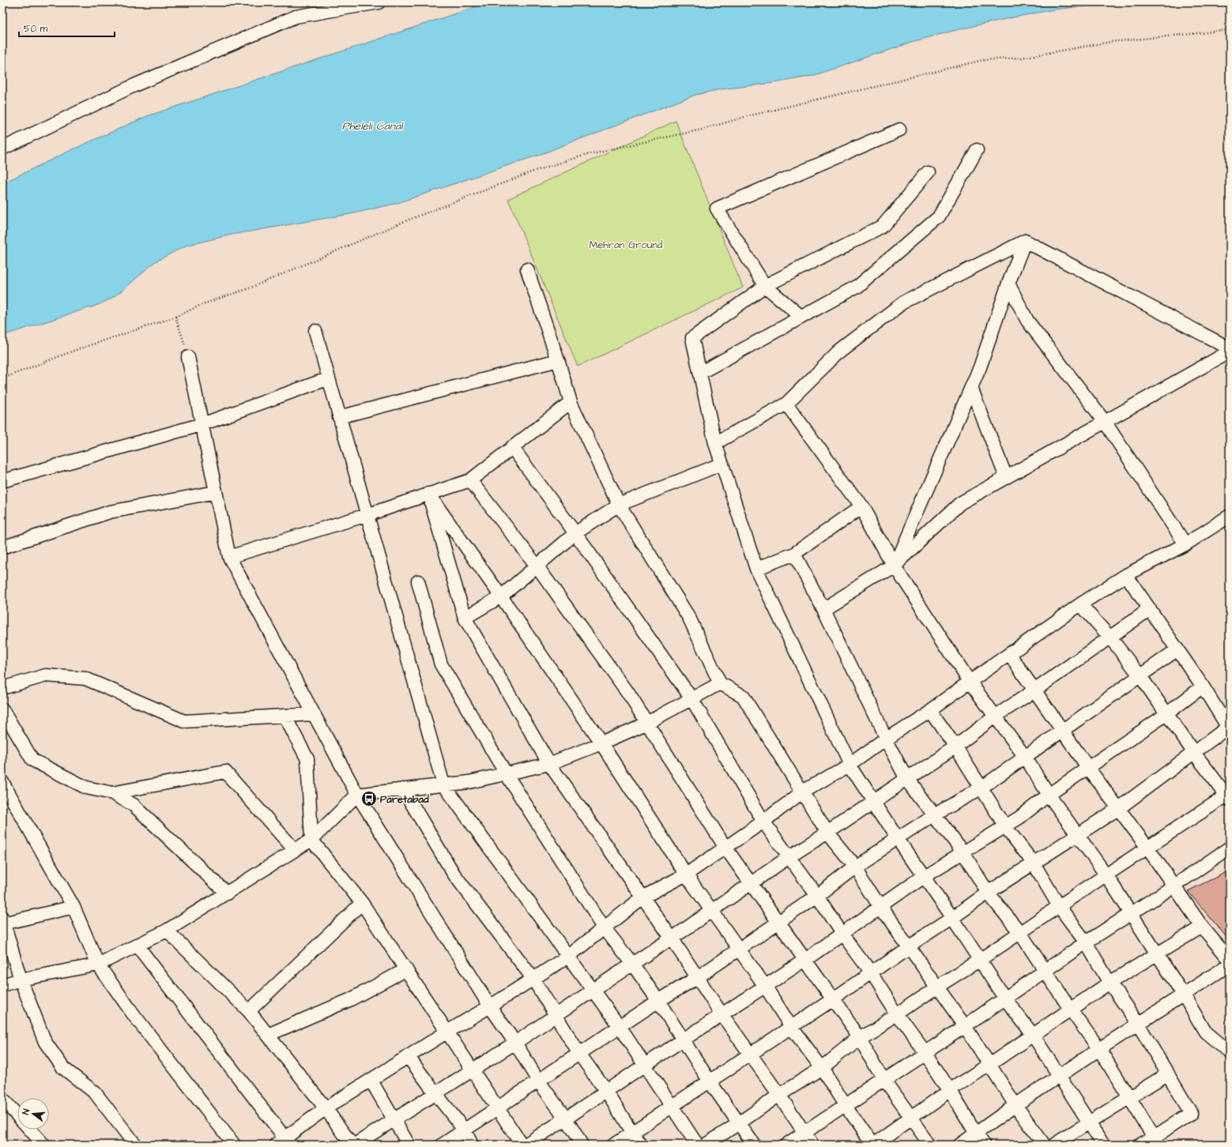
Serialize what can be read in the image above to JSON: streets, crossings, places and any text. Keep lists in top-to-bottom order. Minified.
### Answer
{"water":["Pheleli Canal"],"parks":["Mehran Ground"],"places":{"bus stop":["Paretabad"]},"scale_bar":"50 m","north":"left"}
